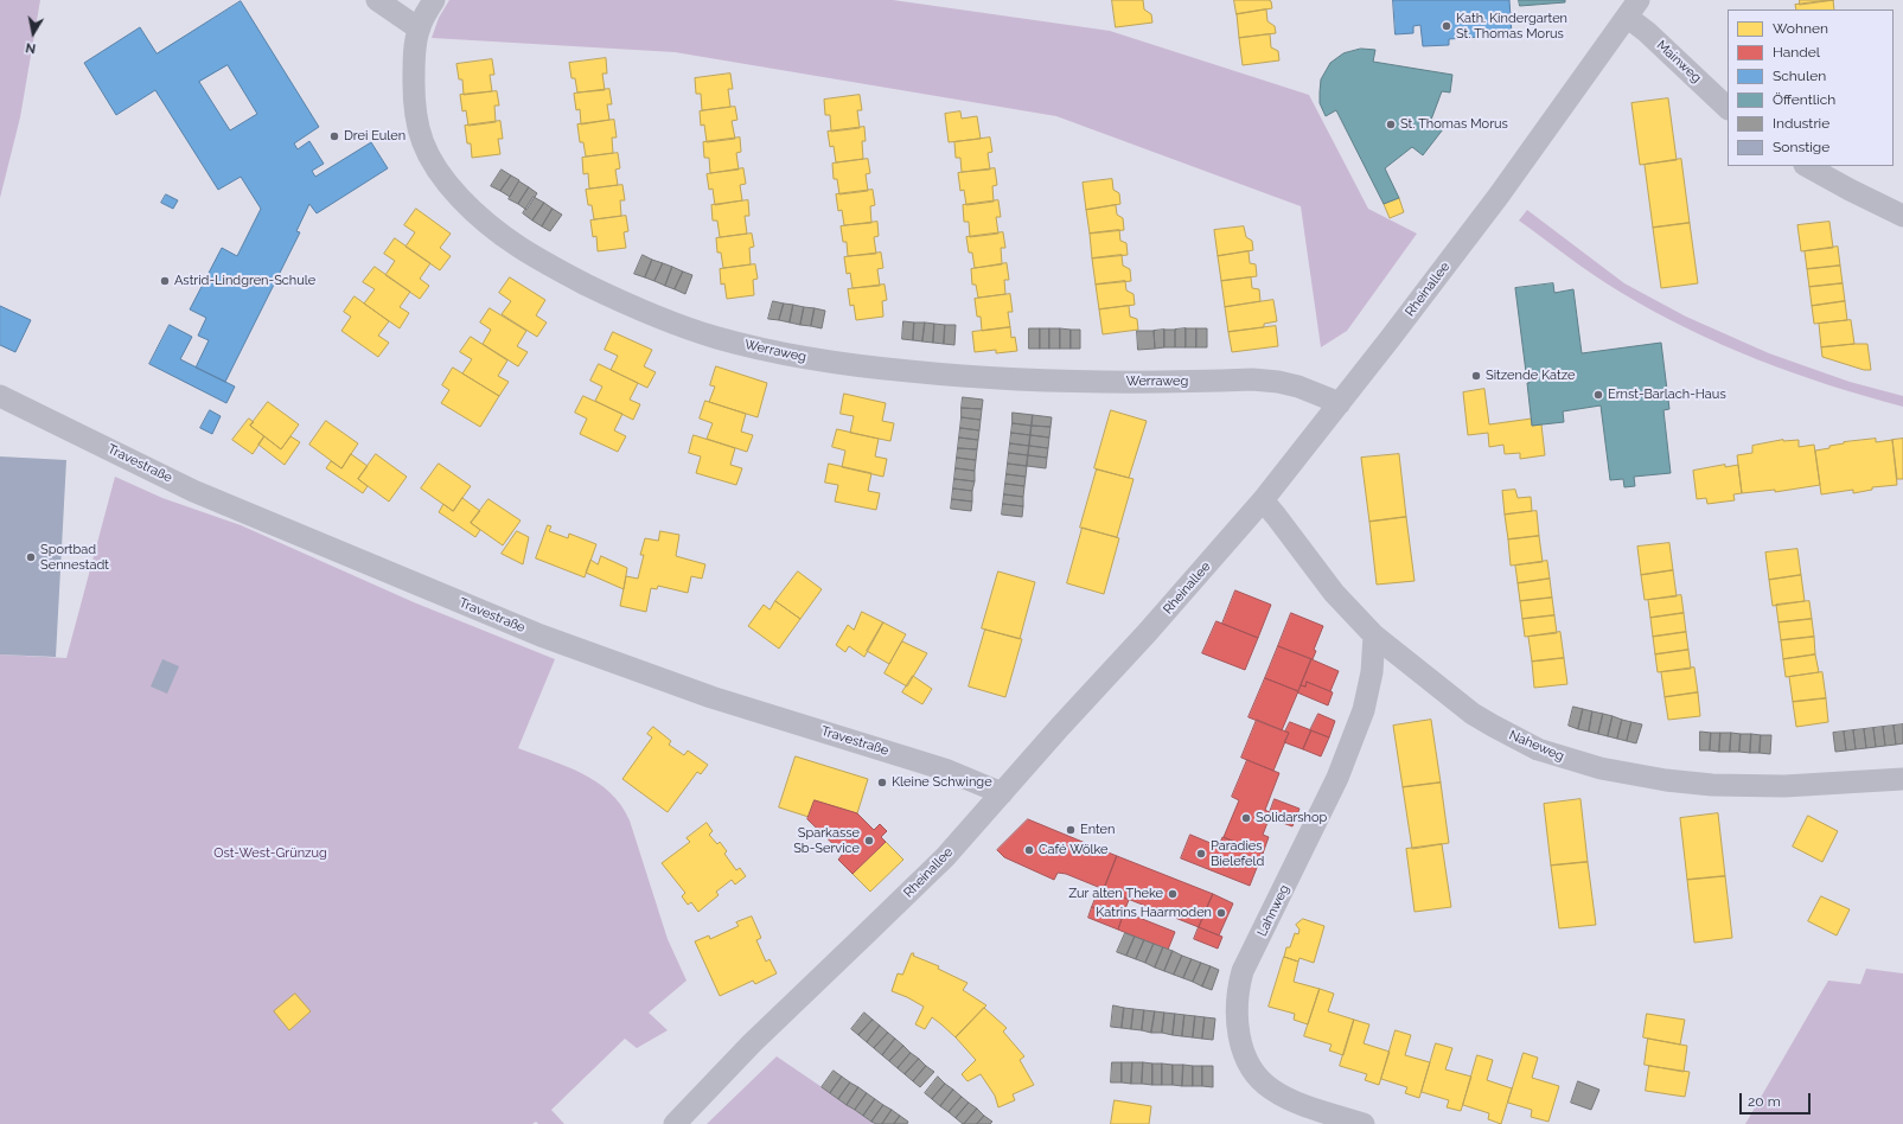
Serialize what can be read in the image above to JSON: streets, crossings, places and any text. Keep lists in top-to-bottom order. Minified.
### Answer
{"streets":{"street":["Mainweg","Rheinallee","Werraweg","Travestraße","Naheweg","Lahnweg"]},"crossings":[["Mainweg","Rheinallee"],["Rheinallee","Werraweg"],["Rheinallee","Travestraße"],["Rheinallee","Naheweg"],["Naheweg","Lahnweg"]],"parks":["Ost-West-Grünzug"],"places":["Kath. Kindergarten St. Thomas Morus","St. Thomas Morus","Drei Eulen","Astrid-Lindgren-Schule","Sitzende Katze","Ernst-Barlach-Haus","Sportbad Sennestadt","Kleine Schwinge","Solidarshop","Enten","Sparkasse Sb-Service","Café Wölke","Paradies Bielefeld","Zur alten Theke","Katrins Haarmoden"],"legend":["Wohnen","Handel","Schulen","Öffentlich","Industrie","Sonstige"],"scale_bar":"20 m","north":"bottom"}
